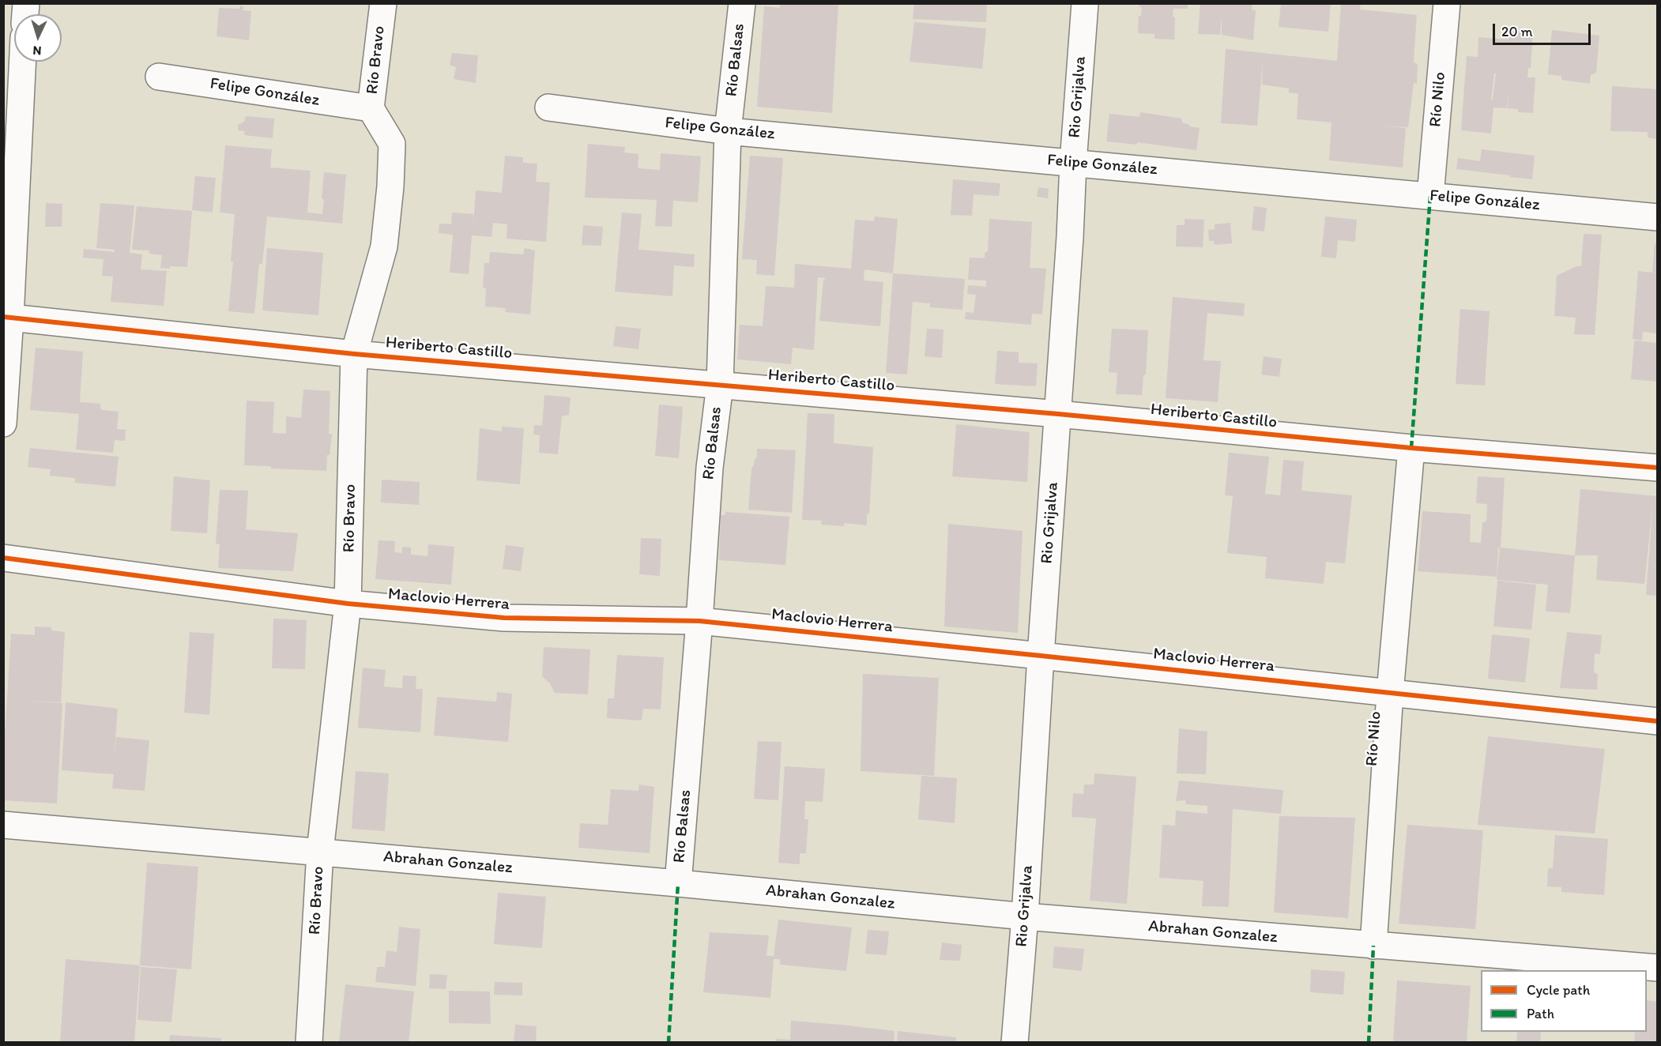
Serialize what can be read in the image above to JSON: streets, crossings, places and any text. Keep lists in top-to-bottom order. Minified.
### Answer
{"streets":{"street":["Río Bravo","Río Balsas","Felipe González","Rio Grijalva","Río Nilo","Heriberto Castillo","Maclovio Herrera","Abrahan Gonzalez"]},"crossings":[["Río Bravo","Felipe González"],["Río Bravo","Heriberto Castillo"],["Río Bravo","Maclovio Herrera"],["Río Bravo","Abrahan Gonzalez"],["Río Balsas","Felipe González"],["Río Balsas","Heriberto Castillo"],["Río Balsas","Maclovio Herrera"],["Río Balsas","Abrahan Gonzalez"],["Felipe González","Rio Grijalva"],["Felipe González","Río Nilo"],["Rio Grijalva","Heriberto Castillo"],["Rio Grijalva","Maclovio Herrera"],["Rio Grijalva","Abrahan Gonzalez"],["Río Nilo","Heriberto Castillo"],["Río Nilo","Maclovio Herrera"],["Río Nilo","Abrahan Gonzalez"]],"legend":["Cycle path","Path"],"scale_bar":"20 m","north":"bottom"}
